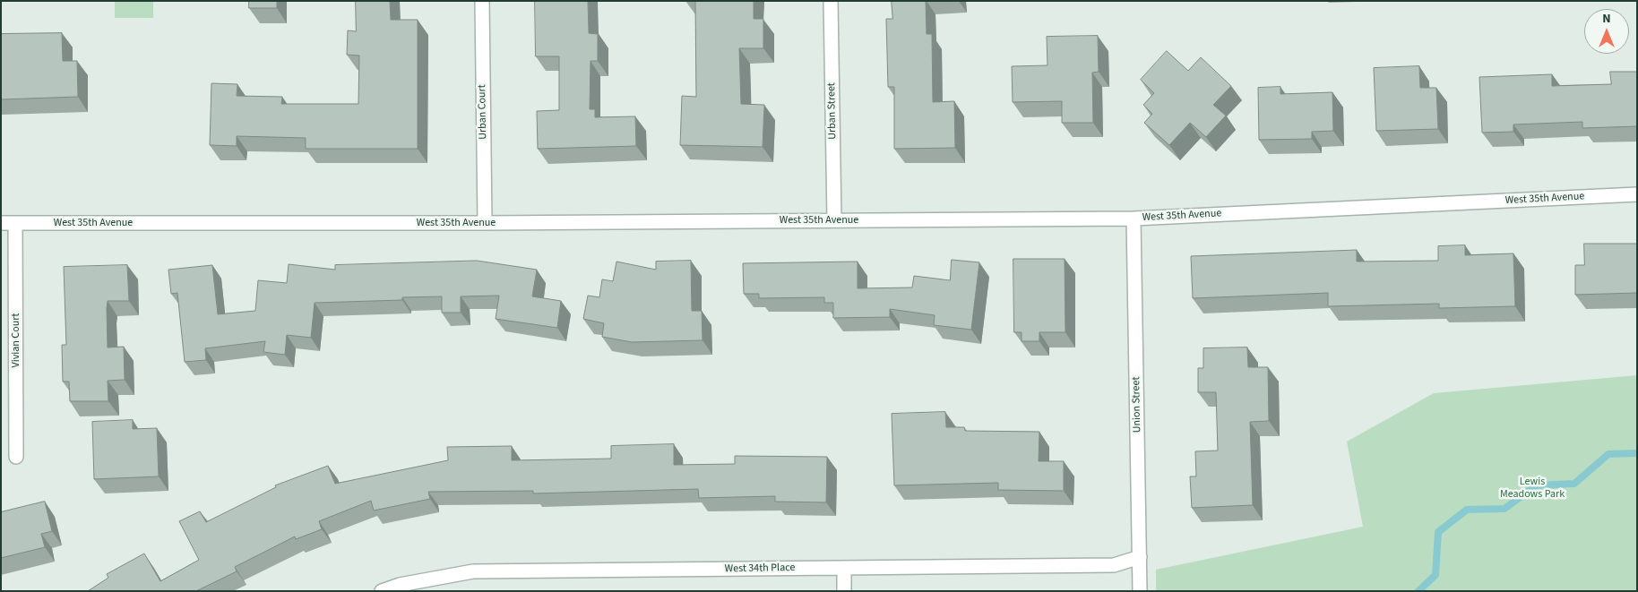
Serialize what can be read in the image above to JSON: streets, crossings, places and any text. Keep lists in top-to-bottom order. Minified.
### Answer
{"streets":{"street":["Urban Street","Urban Court","West 35th Avenue","Vivian Court","Union Street","West 34th Place"]},"crossings":[["Urban Street","West 35th Avenue"],["Urban Court","West 35th Avenue"],["West 35th Avenue","Vivian Court"],["West 35th Avenue","Union Street"],["Union Street","West 34th Place"]],"parks":["Lewis Meadows Park"],"north":"top"}
